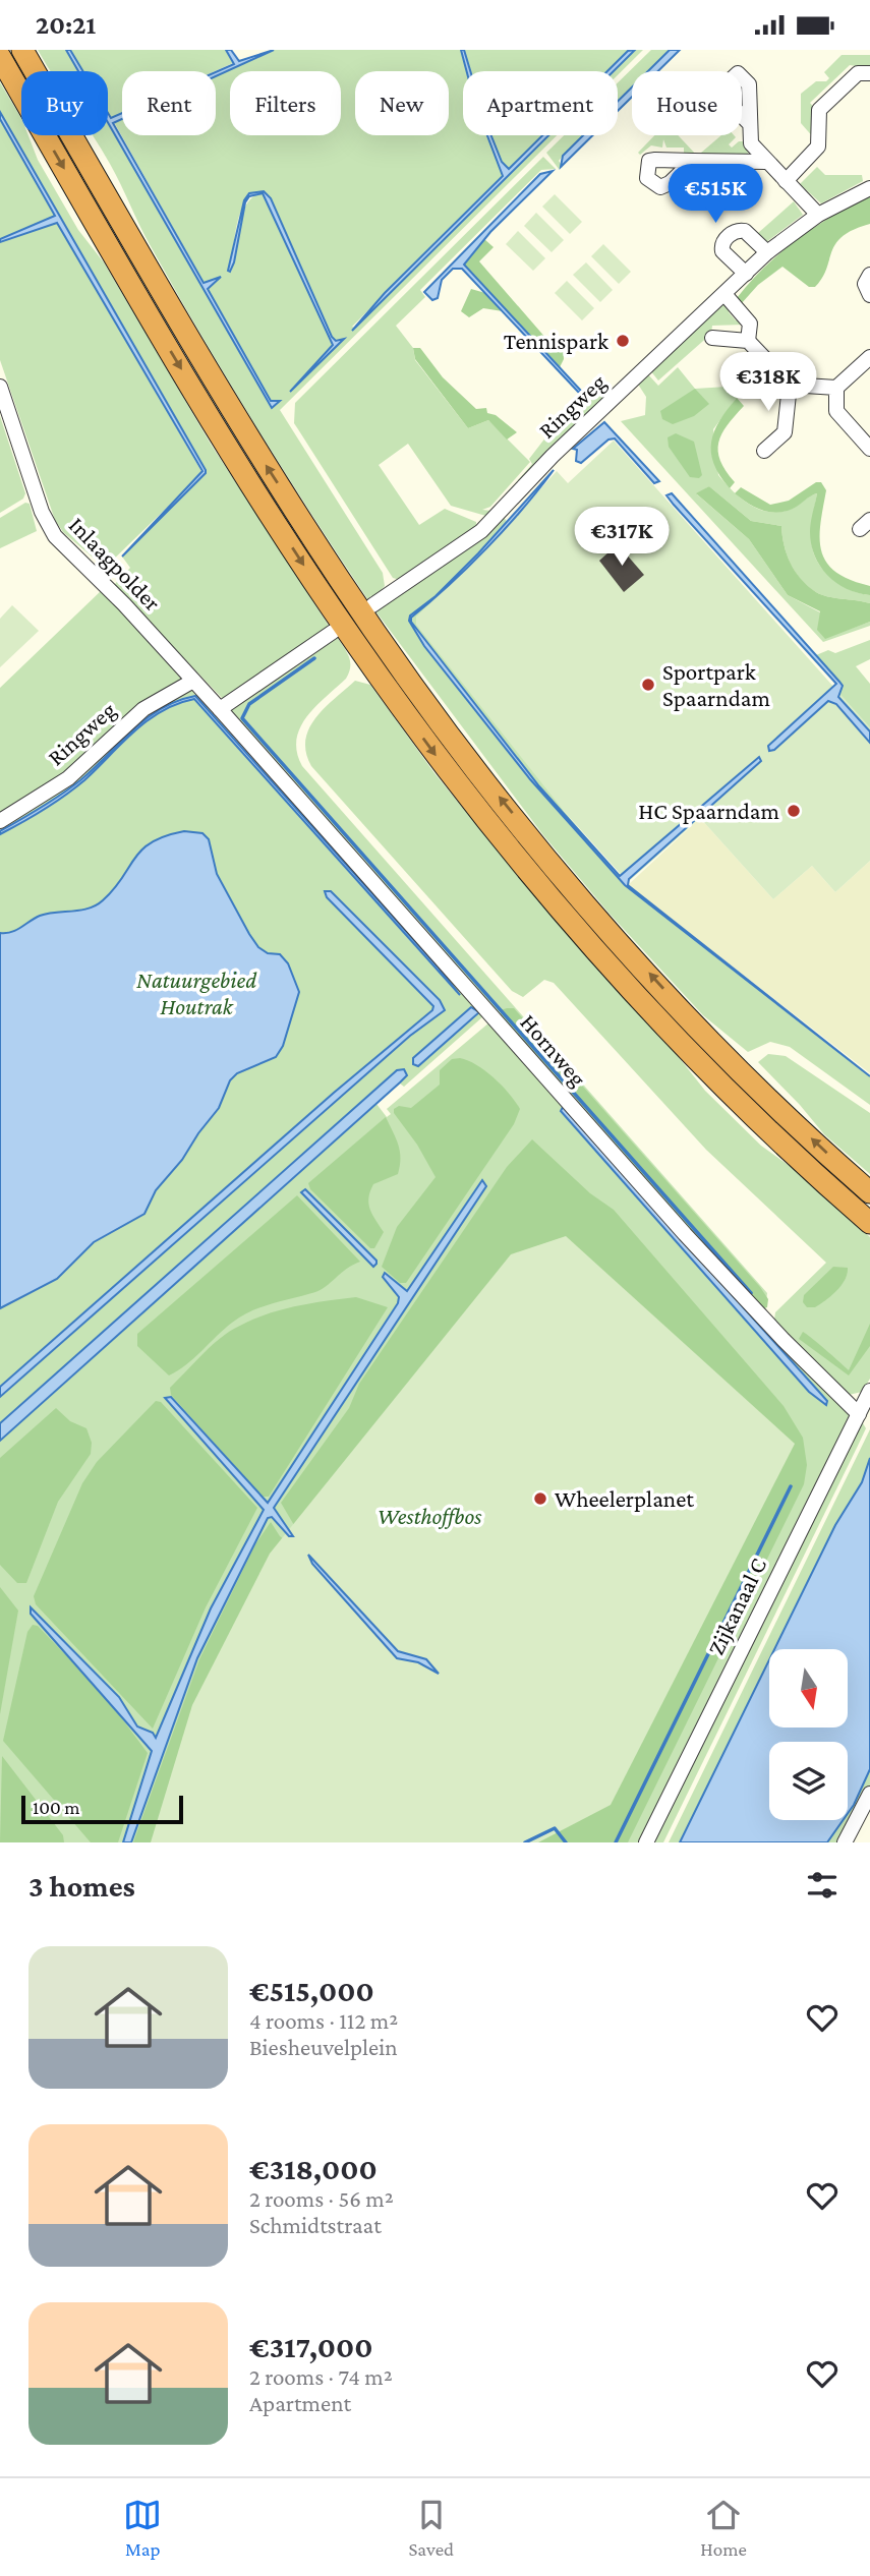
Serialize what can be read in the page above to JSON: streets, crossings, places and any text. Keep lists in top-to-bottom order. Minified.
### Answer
{"streets":{"street":["Ringweg","Inlaagpolder","Hornweg","Zijkanaal C"]},"crossings":[["Ringweg","Inlaagpolder"],["Inlaagpolder","Hornweg"],["Hornweg","Zijkanaal C"]],"parks":["Natuurgebied Houtrak","Westhoffbos"],"places":["Tennispark","Sportpark Spaarndam","HC Spaarndam","Wheelerplanet"],"scale_bar":"100 m","north":"bottom","page":{"status":"20:21","chip":["Buy","Rent","Filters","New","Apartment","House"],"price":["€515K","€318K","€317K"],"scale":"100 m","heading":"3 homes","list":[{"name":"€515,000","note":"4 rooms · 112 m² · Biesheuvelplein"},{"name":"€318,000","note":"2 rooms · 56 m² · Schmidtstraat"},{"name":"€317,000","note":"2 rooms · 74 m² · Apartment"}],"tabs":["Map","Saved","Home"]}}
